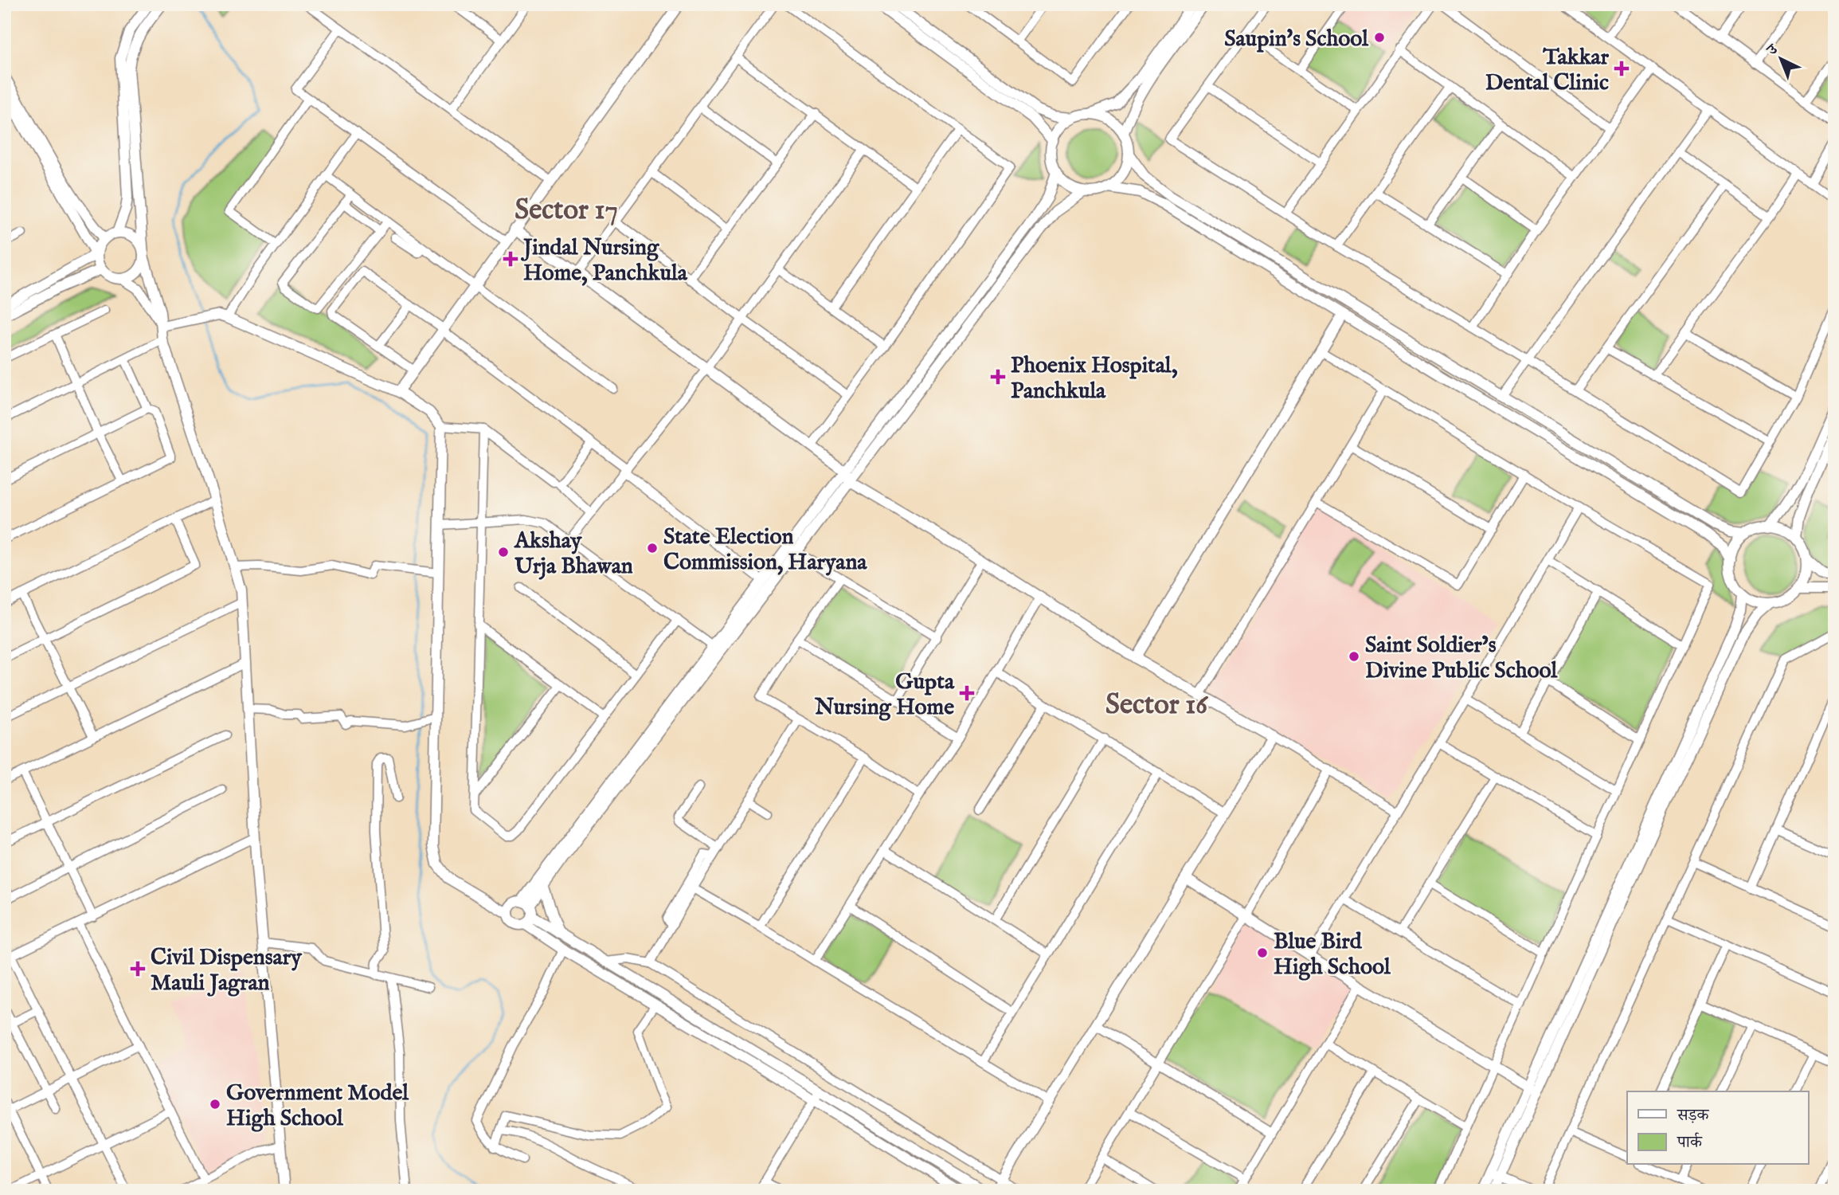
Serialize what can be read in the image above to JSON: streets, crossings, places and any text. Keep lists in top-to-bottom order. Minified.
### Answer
{"districts":["Sector 17","Sector 16"],"places":{"other":["Saupin's School","State Election Commission, Haryana","Akshay Urja Bhawan","Saint Soldier’s Divine Public School","Blue Bird High School","Government Model High School"],"health":["Takkar Dental Clinic","Jindal Nursing Home, Panchkula","Phoenix Hospital, Panchkula","Gupta Nursing Home","Civil Dispensary Mauli Jagran"]},"legend":["सड़क","पार्क"],"north":"top left"}
